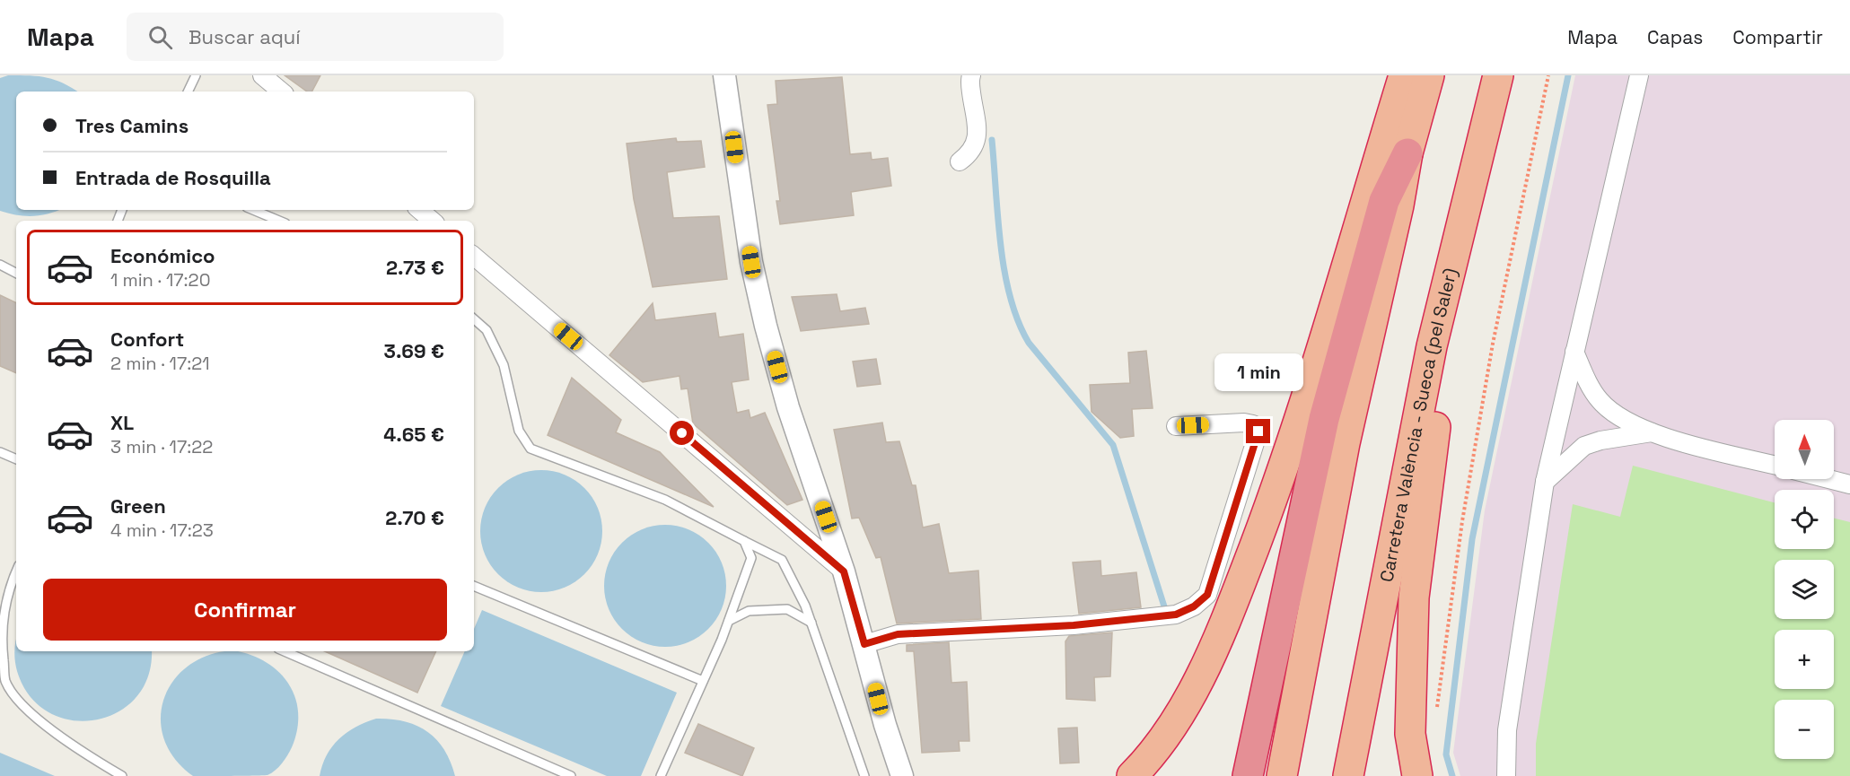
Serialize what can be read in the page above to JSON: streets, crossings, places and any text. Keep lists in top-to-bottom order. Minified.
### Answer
{"streets":{"highway":["Carretera València - Sueca (pel Saler)"]},"north":"top","page":{"header":"Mapa","search":"Buscar aquí","nav":["Mapa","Capas","Compartir"],"banner":["Tres Camins","Entrada de Rosquilla"],"list":[{"name":"Económico","note":"1 min · 17:20","value":"2.73 €"},{"name":"Confort","note":"2 min · 17:21","value":"3.69 €"},{"name":"XL","note":"3 min · 17:22","value":"4.65 €"},{"name":"Green","note":"4 min · 17:23","value":"2.70 €"}],"bubble":"1 min","map_buttons":["+","−"],"buttons":"Confirmar"}}
